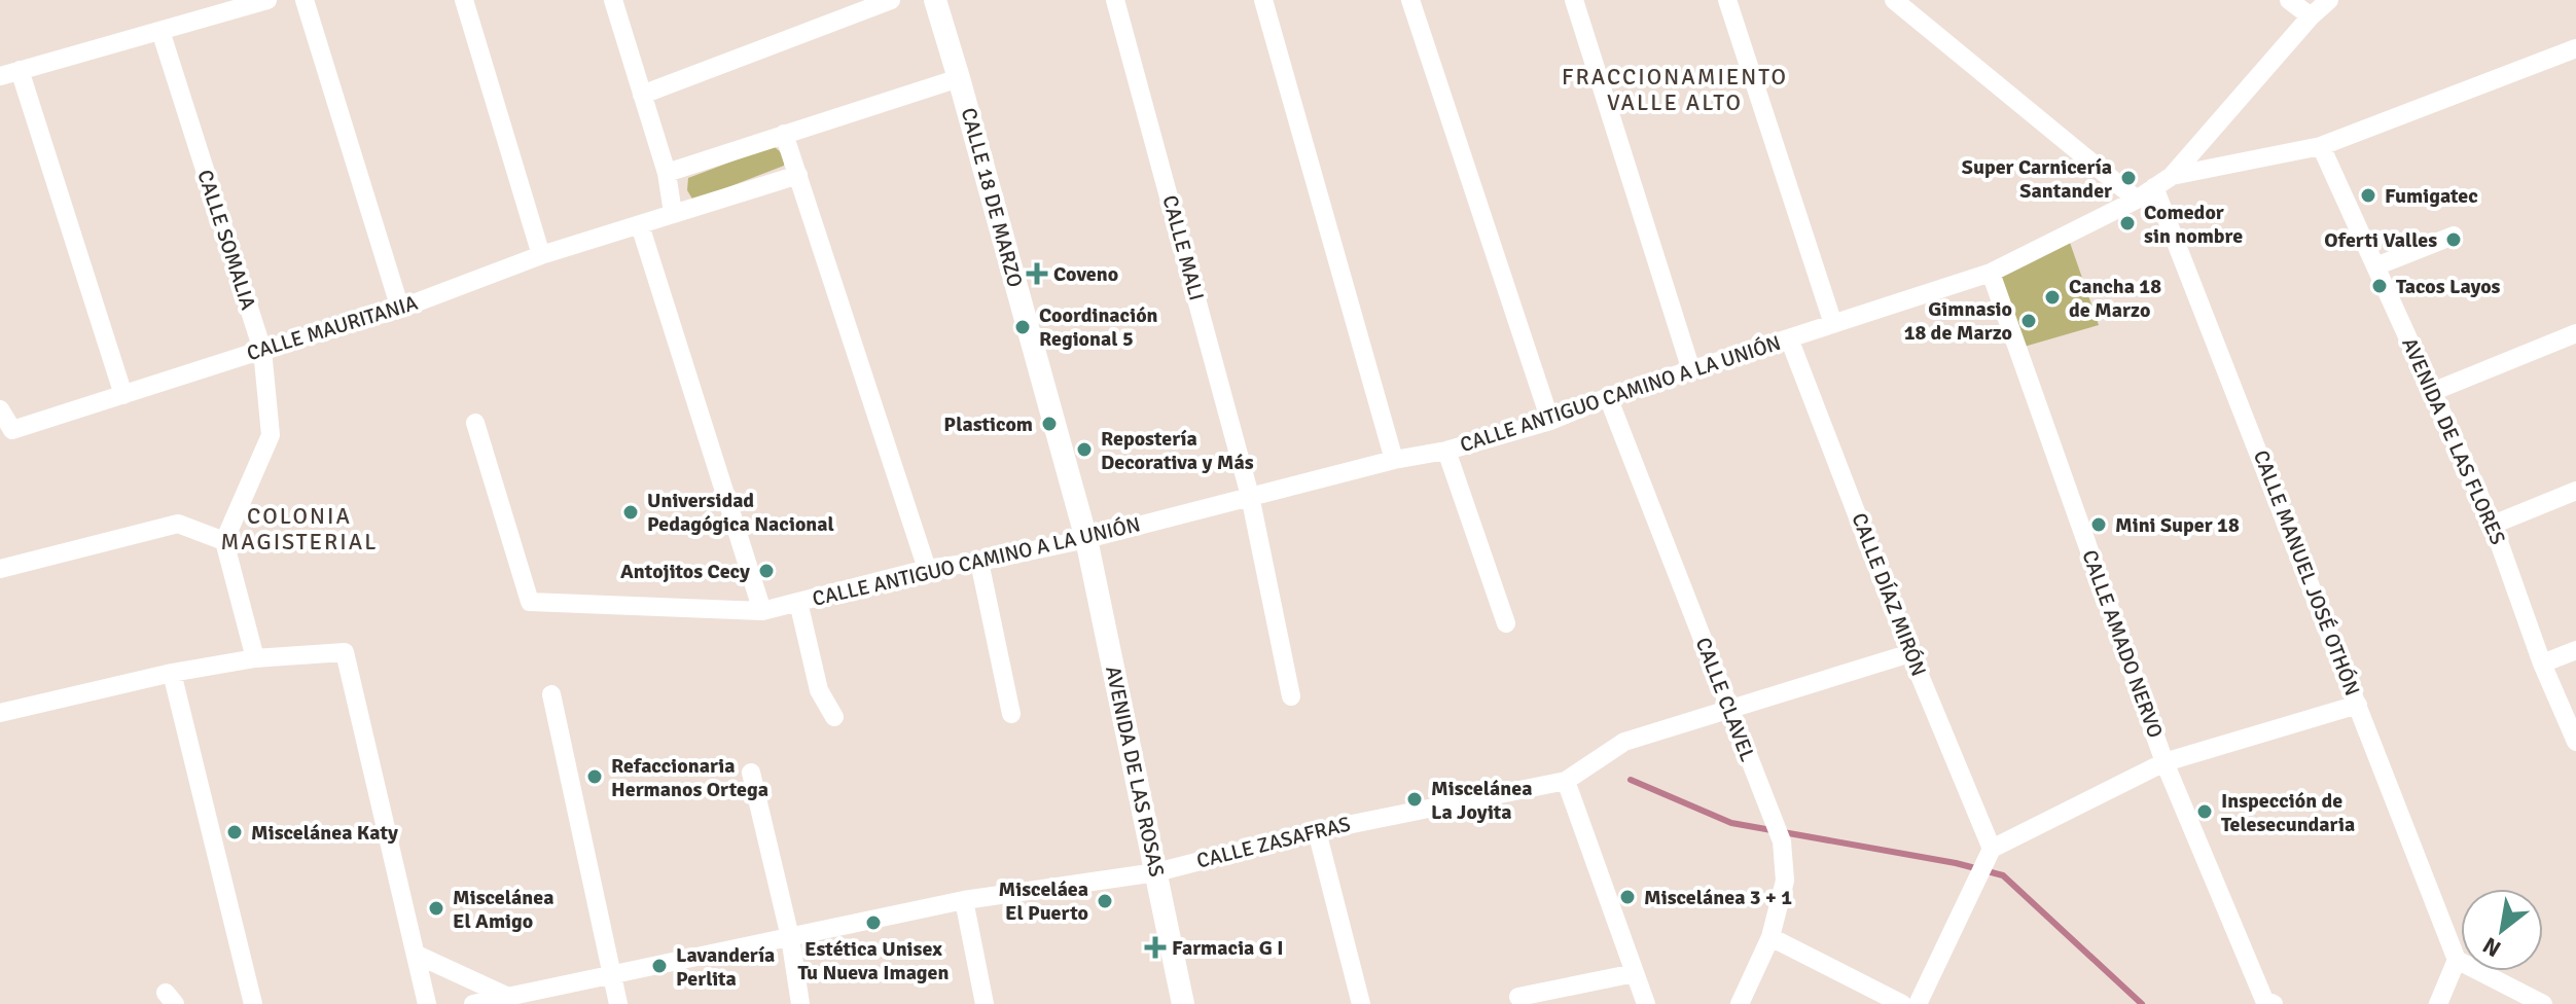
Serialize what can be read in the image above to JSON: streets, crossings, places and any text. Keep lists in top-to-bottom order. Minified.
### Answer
{"streets":{"street":["CALLE 18 DE MARZO","CALLE SOMALIA","CALLE MALI","CALLE MAURITANIA","CALLE ANTIGUO CAMINO A LA UNIÓN","AVENIDA DE LAS FLORES","CALLE MANUEL JOSÉ OTHÓN","CALLE DÍAZ MIRÓN","CALLE AMADO NERVO","CALLE CLAVEL","AVENIDA DE LAS ROSAS","CALLE ZASAFRAS"]},"crossings":[["CALLE 18 DE MARZO","CALLE ANTIGUO CAMINO A LA UNIÓN"],["CALLE 18 DE MARZO","AVENIDA DE LAS ROSAS"],["CALLE SOMALIA","CALLE MAURITANIA"],["CALLE MALI","CALLE ANTIGUO CAMINO A LA UNIÓN"],["CALLE ANTIGUO CAMINO A LA UNIÓN","AVENIDA DE LAS FLORES"],["CALLE ANTIGUO CAMINO A LA UNIÓN","CALLE MANUEL JOSÉ OTHÓN"],["CALLE ANTIGUO CAMINO A LA UNIÓN","CALLE DÍAZ MIRÓN"],["CALLE ANTIGUO CAMINO A LA UNIÓN","CALLE AMADO NERVO"],["CALLE ANTIGUO CAMINO A LA UNIÓN","CALLE CLAVEL"],["CALLE ANTIGUO CAMINO A LA UNIÓN","AVENIDA DE LAS ROSAS"],["CALLE DÍAZ MIRÓN","CALLE ZASAFRAS"],["CALLE CLAVEL","CALLE ZASAFRAS"],["AVENIDA DE LAS ROSAS","CALLE ZASAFRAS"]],"districts":["FRACCIONAMIENTO VALLE ALTO","COLONIA MAGISTERIAL"],"places":{"other":["Super Carnicería Santander","Fumigatec","Comedor sin nombre","Oferti Valles","Tacos Layos","Cancha 18 de Marzo","Gimnasio 18 de Marzo","Coordinación Regional 5","Plasticom","Repostería Decorativa y Más","Universidad Pedagógica Nacional","Mini Super 18","Antojitos Cecy","Refaccionaria Hermanos Ortega","Miscelánea La Joyita","Inspección de Telesecundaria","Miscelánea Katy","Miscelánea 3 + 1","Misceláea El Puerto","Miscelánea El Amigo","Estética Unisex Tu Nueva Imagen","Lavandería Perlita"],"health":["Coveno","Farmacia G I"]},"north":"bottom left"}
